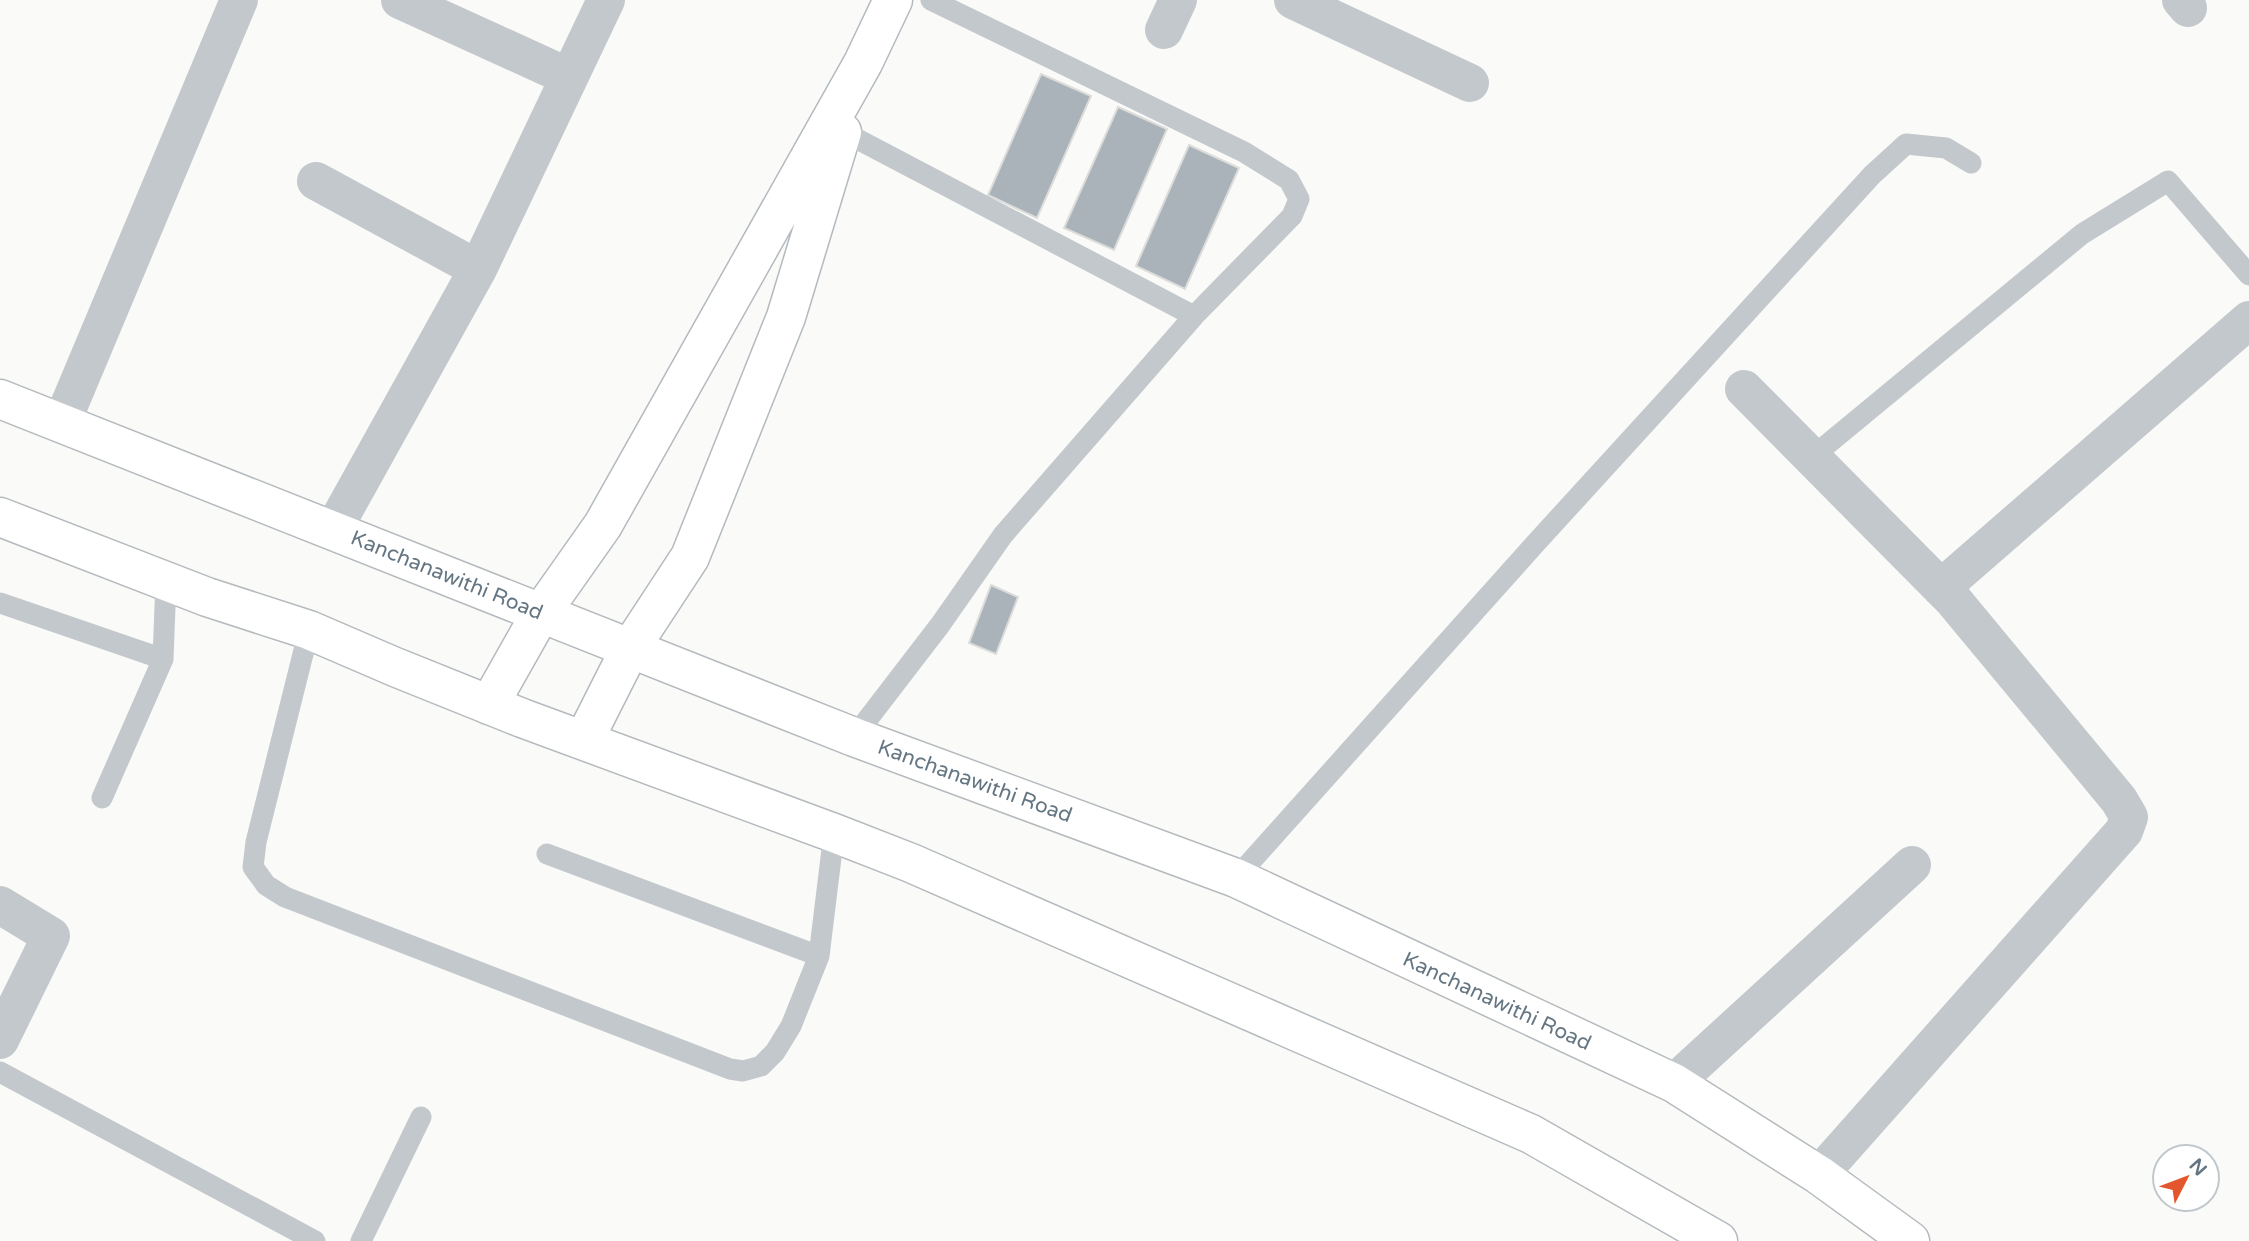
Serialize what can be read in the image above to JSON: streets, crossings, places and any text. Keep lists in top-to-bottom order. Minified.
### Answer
{"streets":{"main road":["Kanchanawithi Road"]},"north":"top right"}
